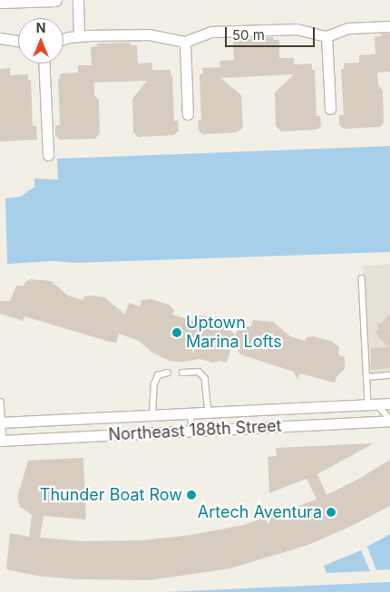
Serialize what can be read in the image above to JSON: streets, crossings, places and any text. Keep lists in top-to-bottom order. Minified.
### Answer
{"streets":{"street":["Northeast 188th Street"]},"places":["Uptown Marina Lofts","Thunder Boat Row","Artech Aventura"],"scale_bar":"50 m","north":"top"}
